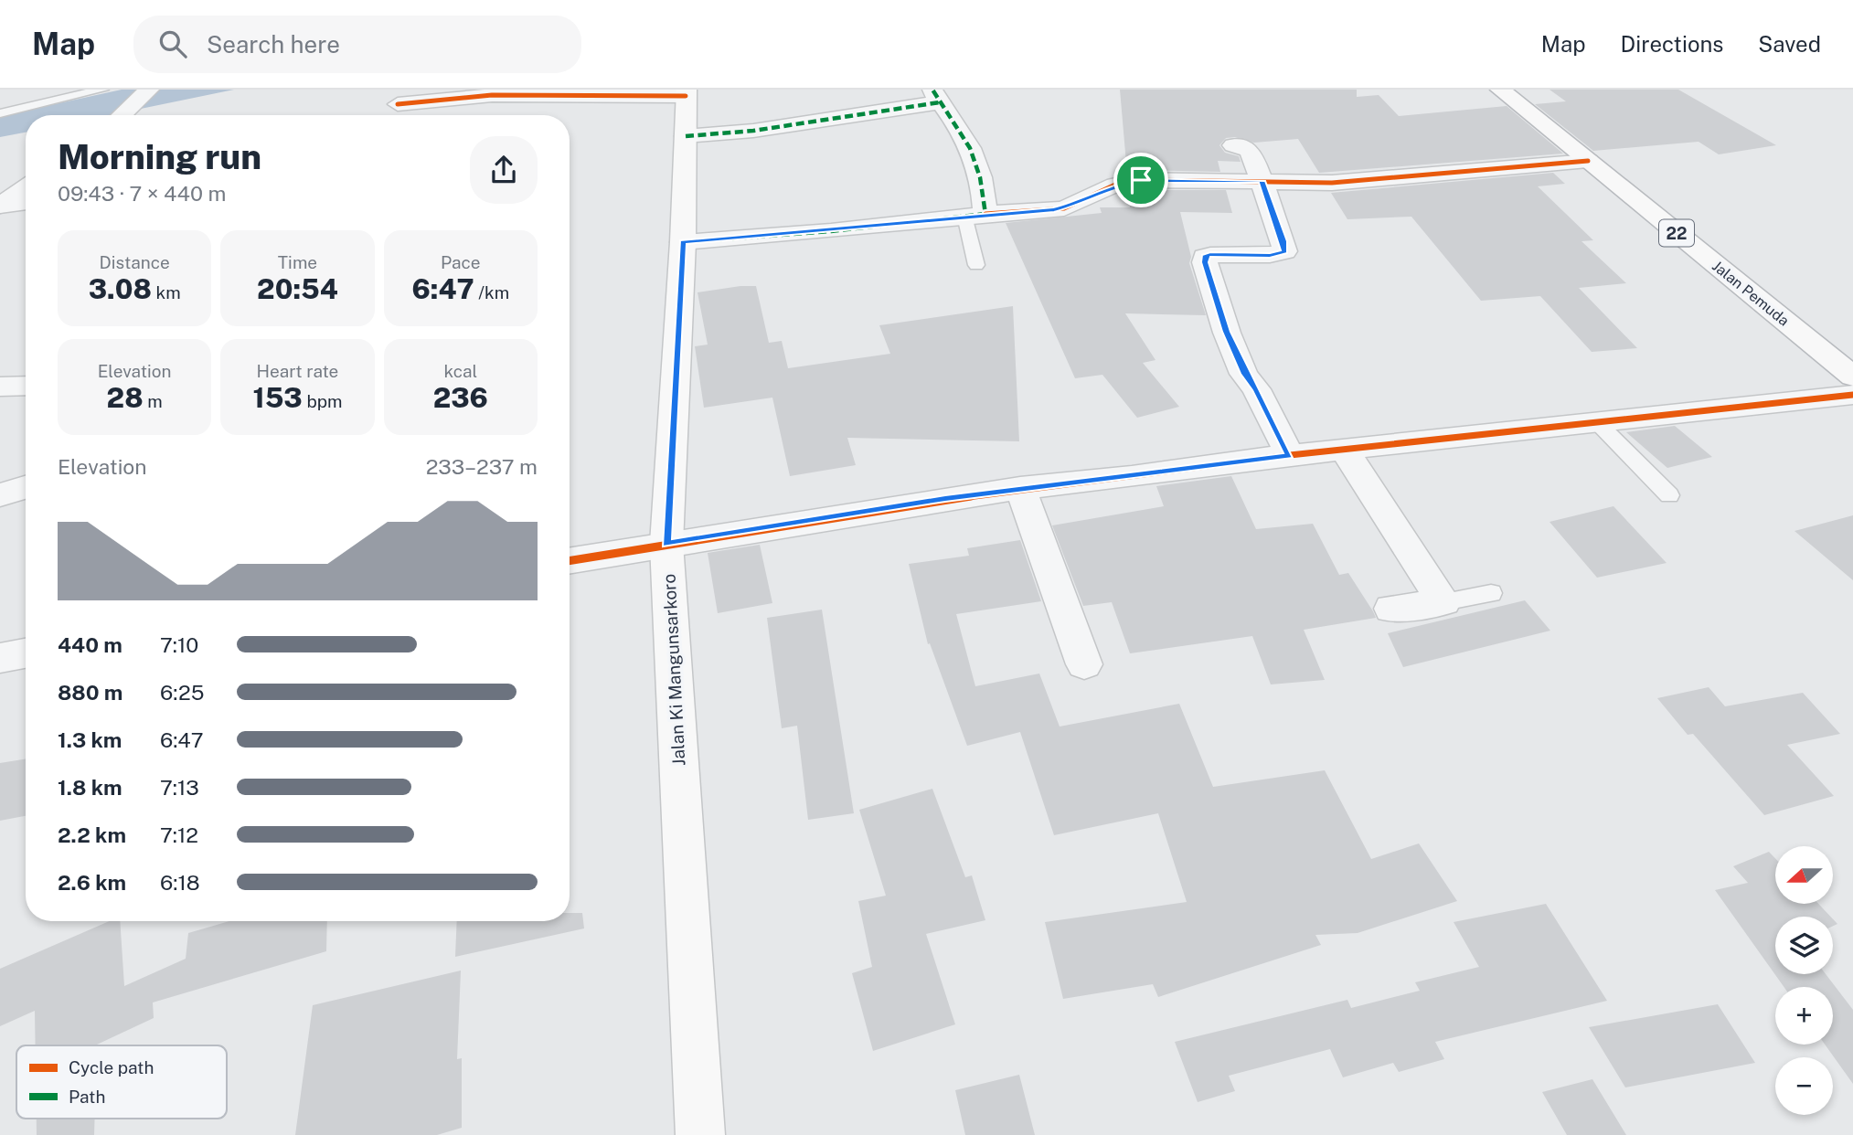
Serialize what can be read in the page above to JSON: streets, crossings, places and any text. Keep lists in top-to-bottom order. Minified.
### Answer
{"streets":{"main road":["22","Jalan Pemuda","Jalan Ki Mangunsarkoro"]},"legend":["Cycle path","Path"],"north":"left","page":{"header":"Map","search":"Search here","nav":["Map","Directions","Saved"],"heading":["Morning run","09:43 · 7 × 440 m"],"stats":[["Distance","3.08 km"],["Time","20:54"],["Pace","6:47 /km"],["Elevation","28 m"],["Heart rate","153 bpm"],["kcal","236"]],"chart":["Elevation","233–237 m"],"list":[{"name":"440 m","note":"7:10"},{"name":"880 m","note":"6:25"},{"name":"1.3 km","note":"6:47"},{"name":"1.8 km","note":"7:13"},{"name":"2.2 km","note":"7:12"},{"name":"2.6 km","note":"6:18"}],"map_buttons":["+","−"]}}
